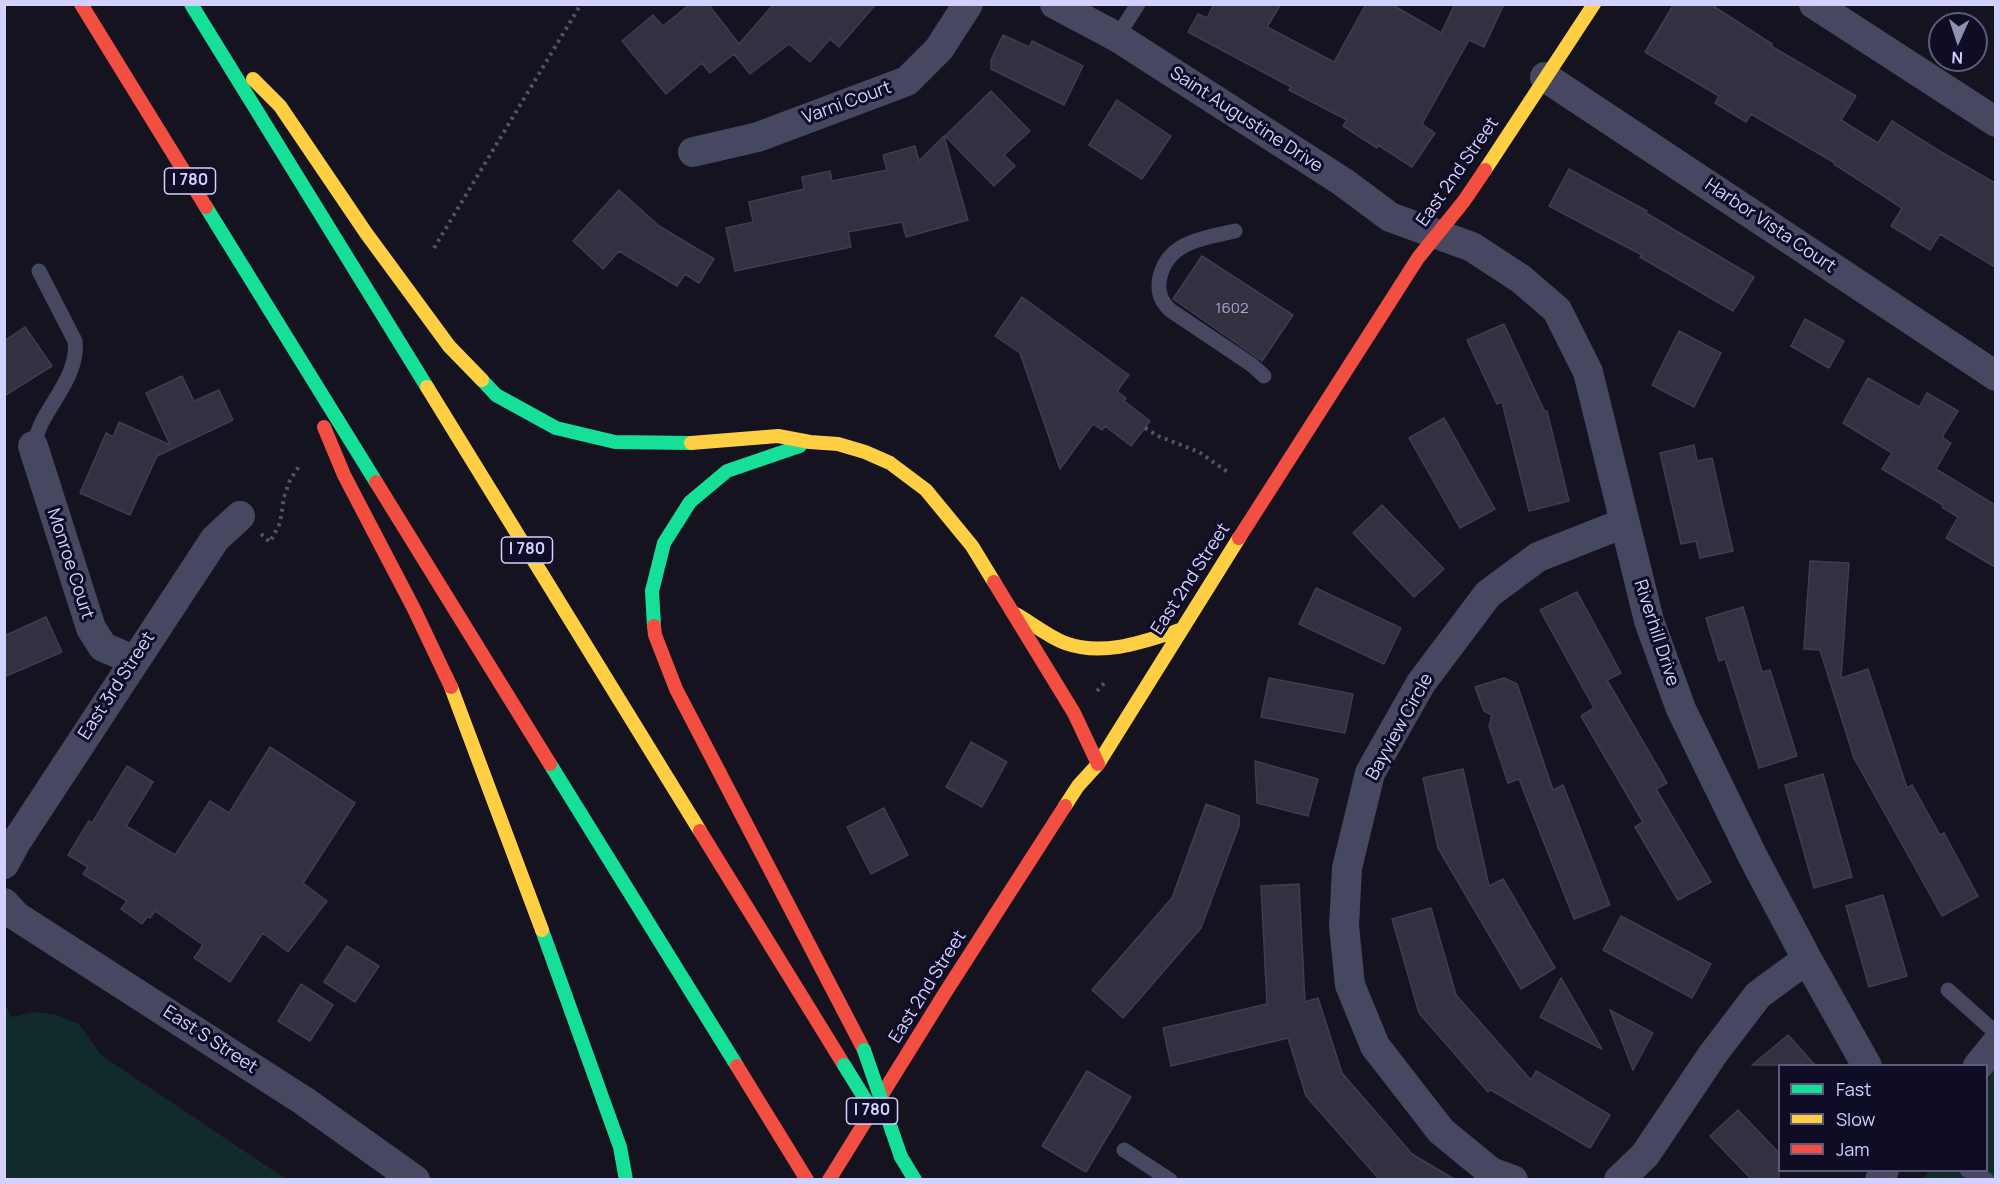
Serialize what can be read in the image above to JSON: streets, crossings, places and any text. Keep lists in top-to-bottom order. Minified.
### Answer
{"streets":{"main road":["East 2nd Street","I 780"],"street":["Varni Court","Saint Augustine Drive","Harbor Vista Court","Monroe Court","Riverhill Drive","East 3rd Street","Bayview Circle","East S Street"]},"crossings":[["Saint Augustine Drive","East 2nd Street"],["Saint Augustine Drive","Riverhill Drive"],["East 2nd Street","Harbor Vista Court"],["East 2nd Street","Riverhill Drive"],["Monroe Court","East 3rd Street"],["Riverhill Drive","Bayview Circle"]],"house_numbers":["1602"],"legend":["Fast","Slow","Jam"],"north":"bottom"}
